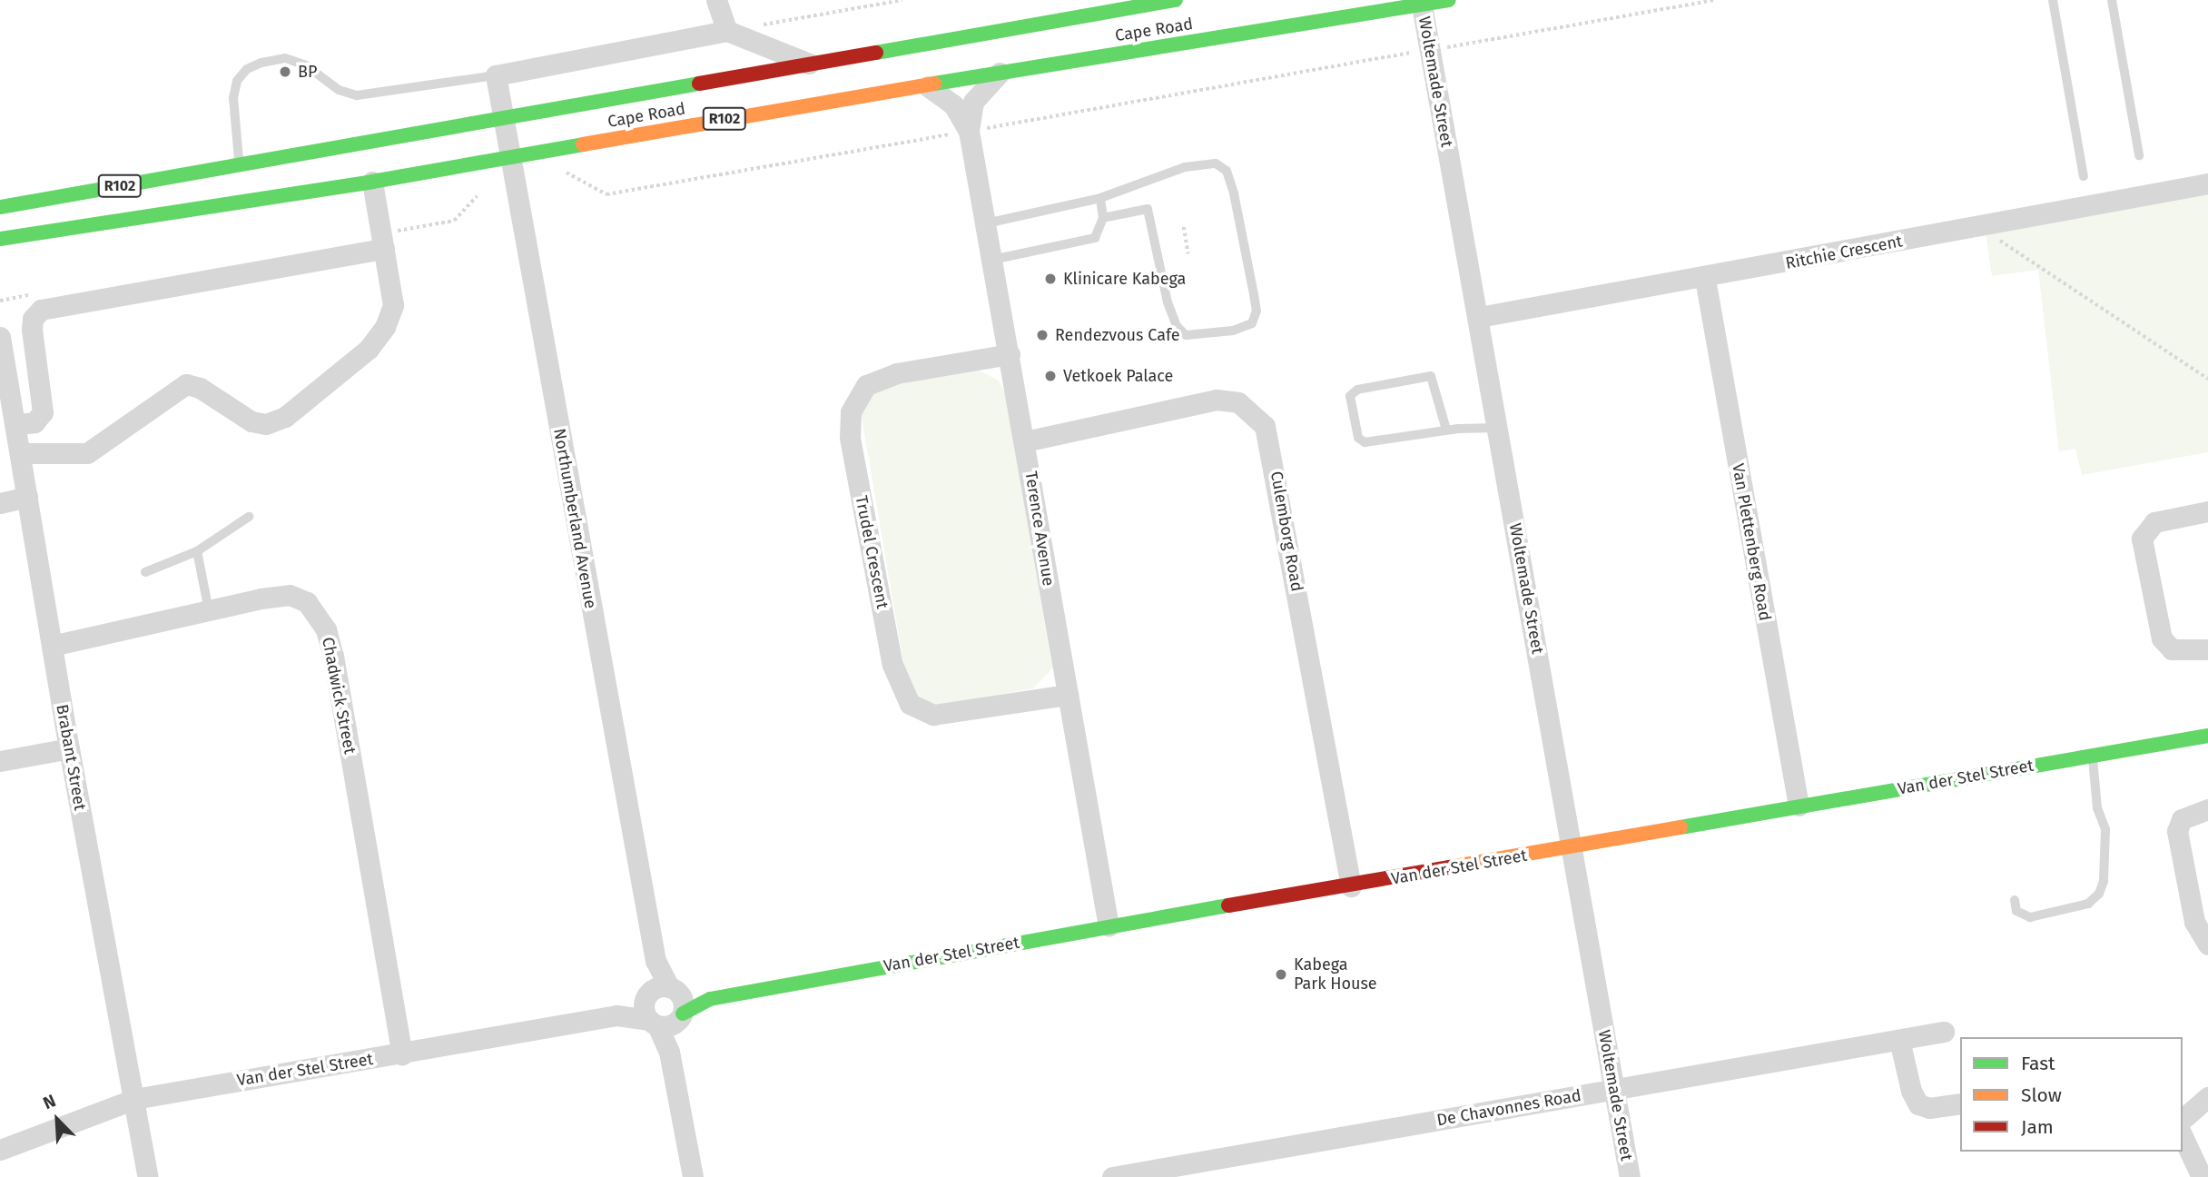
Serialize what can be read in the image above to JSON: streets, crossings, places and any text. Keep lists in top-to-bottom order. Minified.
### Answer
{"streets":{"main road":["Cape Road","R102","Van der Stel Street"],"street":["Woltemade Street","Ritchie Crescent","Northumberland Avenue","Terence Avenue","Culemborg Road","Van Plettenberg Road","Trudel Crescent","Chadwick Street","Brabant Street","De Chavonnes Road"]},"crossings":[["Cape Road","Woltemade Street"],["Cape Road","Northumberland Avenue"],["Cape Road","Terence Avenue"],["Woltemade Street","Ritchie Crescent"],["Woltemade Street","Van der Stel Street"],["Woltemade Street","De Chavonnes Road"],["Ritchie Crescent","Van Plettenberg Road"],["Northumberland Avenue","Van der Stel Street"],["Terence Avenue","Culemborg Road"],["Terence Avenue","Trudel Crescent"],["Terence Avenue","Van der Stel Street"],["Culemborg Road","Van der Stel Street"],["Van Plettenberg Road","Van der Stel Street"],["Chadwick Street","Brabant Street"],["Chadwick Street","Van der Stel Street"],["Brabant Street","Van der Stel Street"]],"places":["BP","Klinicare Kabega","Rendezvous Cafe","Vetkoek Palace","Kabega Park House"],"legend":["Fast","Slow","Jam"],"north":"top left"}
